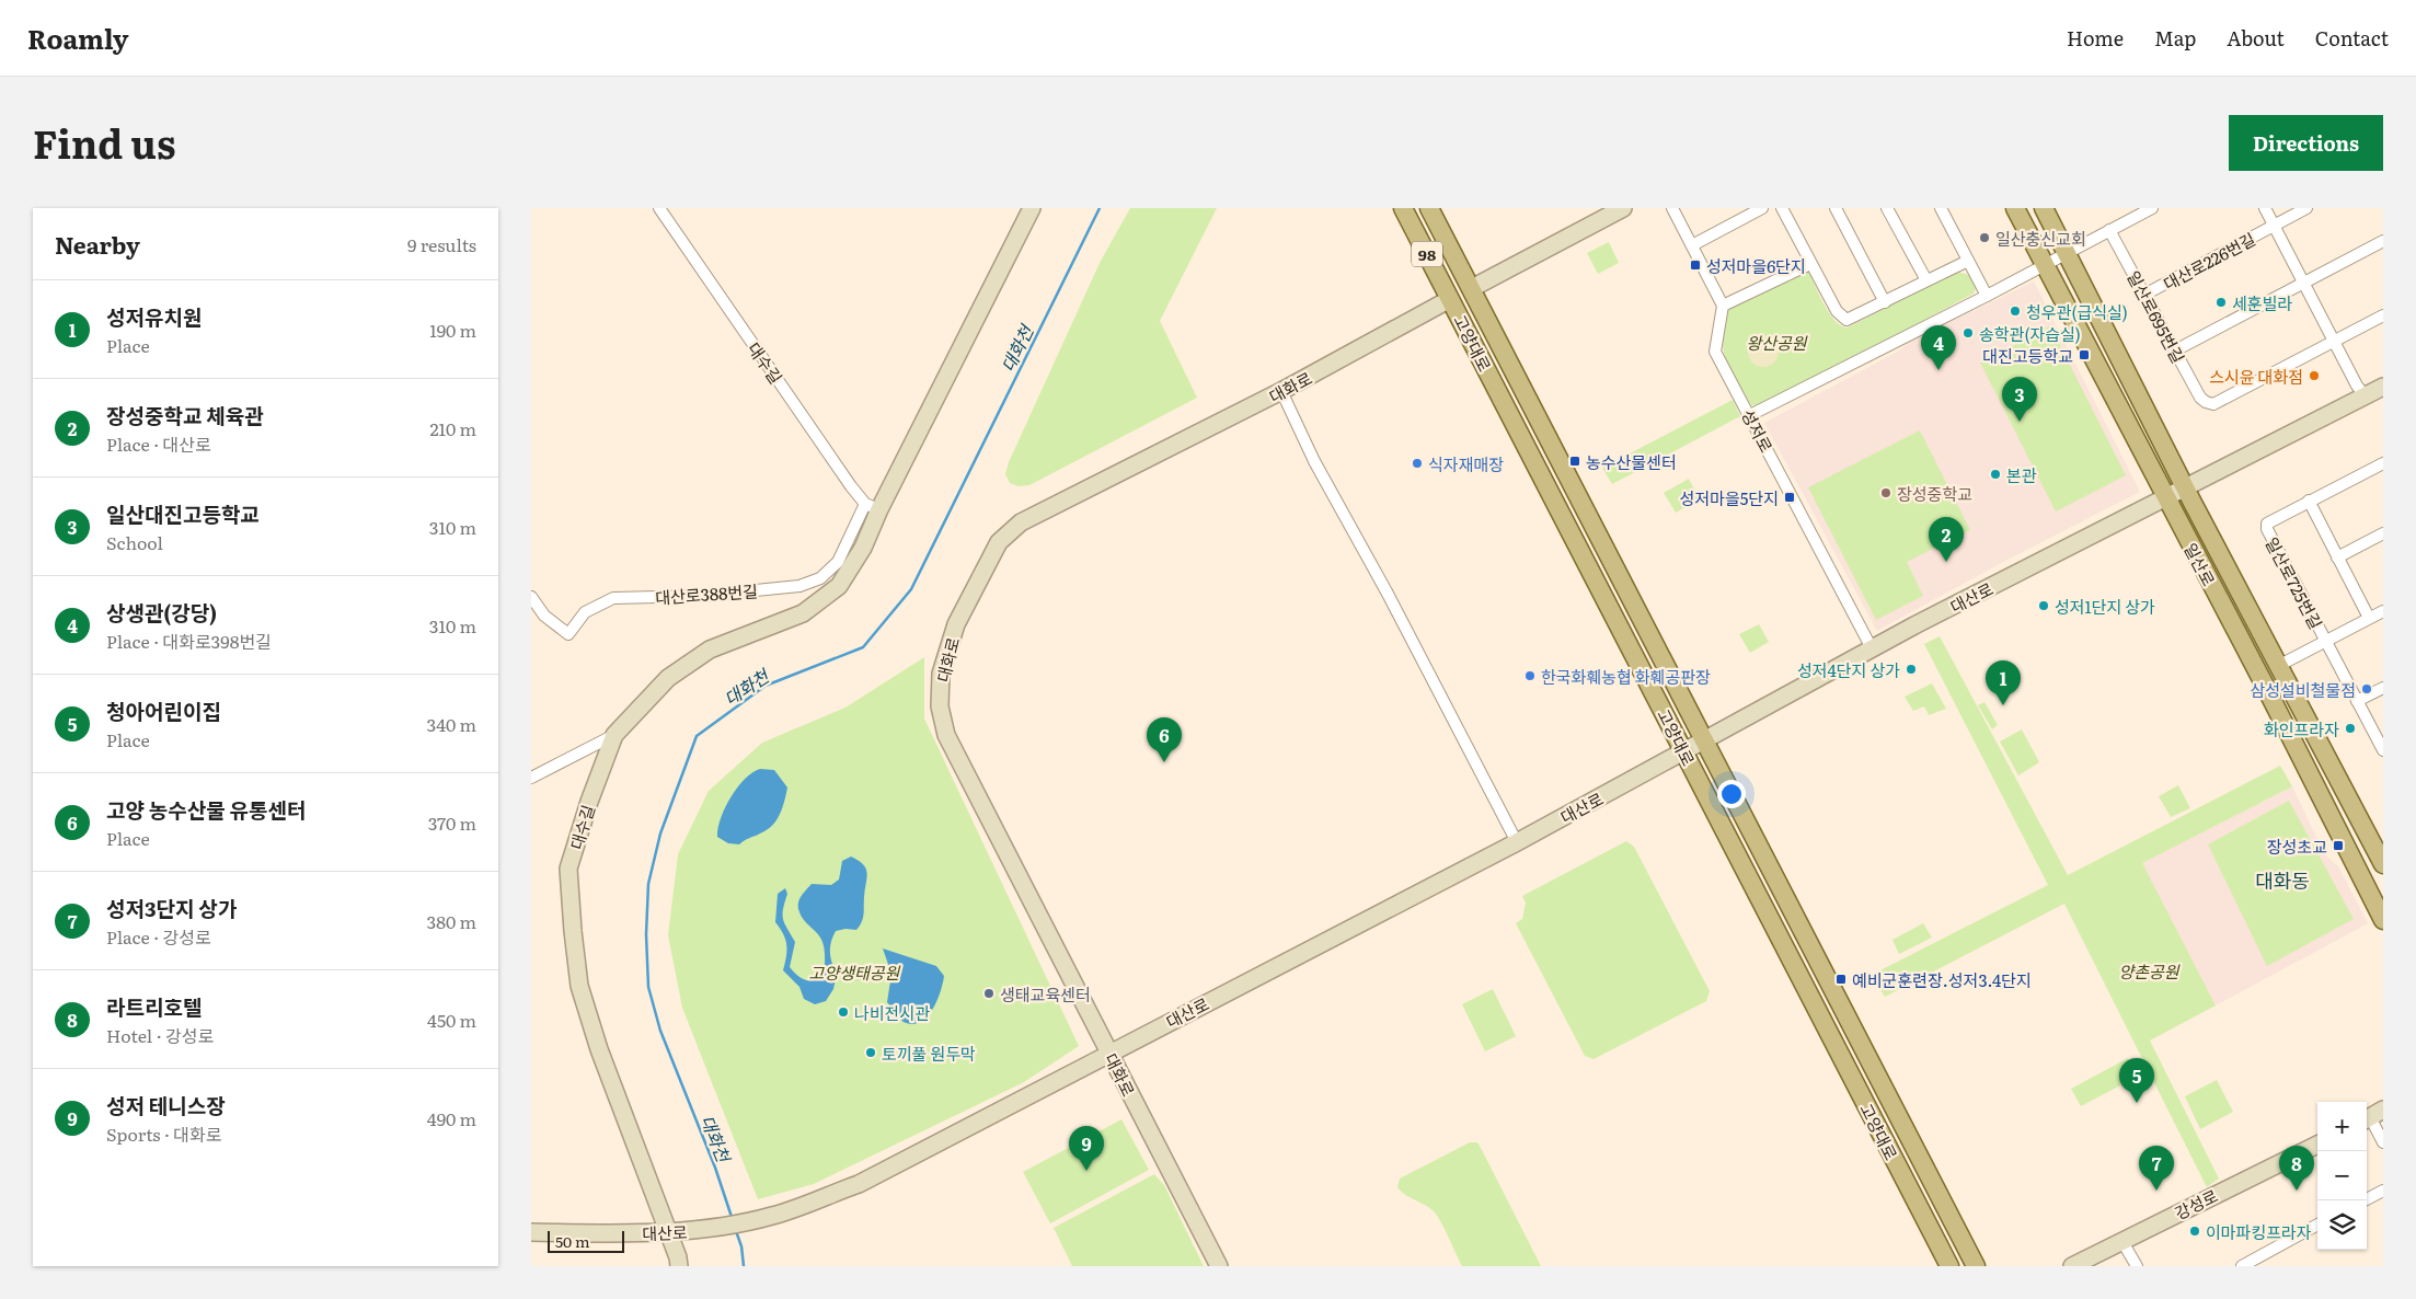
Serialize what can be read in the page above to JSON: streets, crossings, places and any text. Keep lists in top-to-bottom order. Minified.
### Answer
{"streets":{"main road":["98","고양대로","일산로"],"street":["대산로226번길","일산로695번길","대수길","대화로","성저로","일산로725번길","대산로388번길","대산로","강성로"]},"crossings":[["대산로226번길","일산로695번길"],["대산로226번길","대산로"],["고양대로","대화로"],["고양대로","대산로"],["대수길","대산로388번길"],["대수길","대산로"],["대화로","대산로"],["성저로","대산로"],["일산로","일산로725번길"],["일산로","대산로"]],"districts":["대화동"],"water":["대화천"],"parks":["왕산공원","양촌공원","고양생태공원"],"places":{"other":["일산충신교회","세훈빌라","청우관(급식실)","송학관(자습실)","스시윤 대화점","식자재매장","본관","장성중학교","성저1단지 상가","성저4단지 상가","한국화훼농협 화훼공판장","삼성설비철물점","화인프라자","생태교육센터","나비전시관","토끼풀 원두막","이마파킹프라자"],"transit":["성저마을6단지","대진고등학교","농수산물센터","성저마을5단지","장성초교","예비군훈련장.성저3.4단지"]},"scale_bar":"50 m","page":{"header":"Roamly","nav":["Home","Map","About","Contact"],"title":"Find us","buttons":"Directions","heading":["Nearby","9 results"],"list":[{"mark":"1","name":"성저유치원","note":"Place","value":"190 m"},{"mark":"2","name":"장성중학교 체육관","note":"Place · 대산로","value":"210 m"},{"mark":"3","name":"일산대진고등학교","note":"School","value":"310 m"},{"mark":"4","name":"상생관(강당)","note":"Place · 대화로398번길","value":"310 m"},{"mark":"5","name":"청아어린이집","note":"Place","value":"340 m"},{"mark":"6","name":"고양 농수산물 유통센터","note":"Place","value":"370 m"},{"mark":"7","name":"성저3단지 상가","note":"Place · 강성로","value":"380 m"},{"mark":"8","name":"라트리호텔","note":"Hotel · 강성로","value":"450 m"},{"mark":"9","name":"성저 테니스장","note":"Sports · 대화로","value":"490 m"}],"pins":["4","3","2","1","6","5","9","7","8"],"map_buttons":["+","−"],"scale":"50 m"}}
